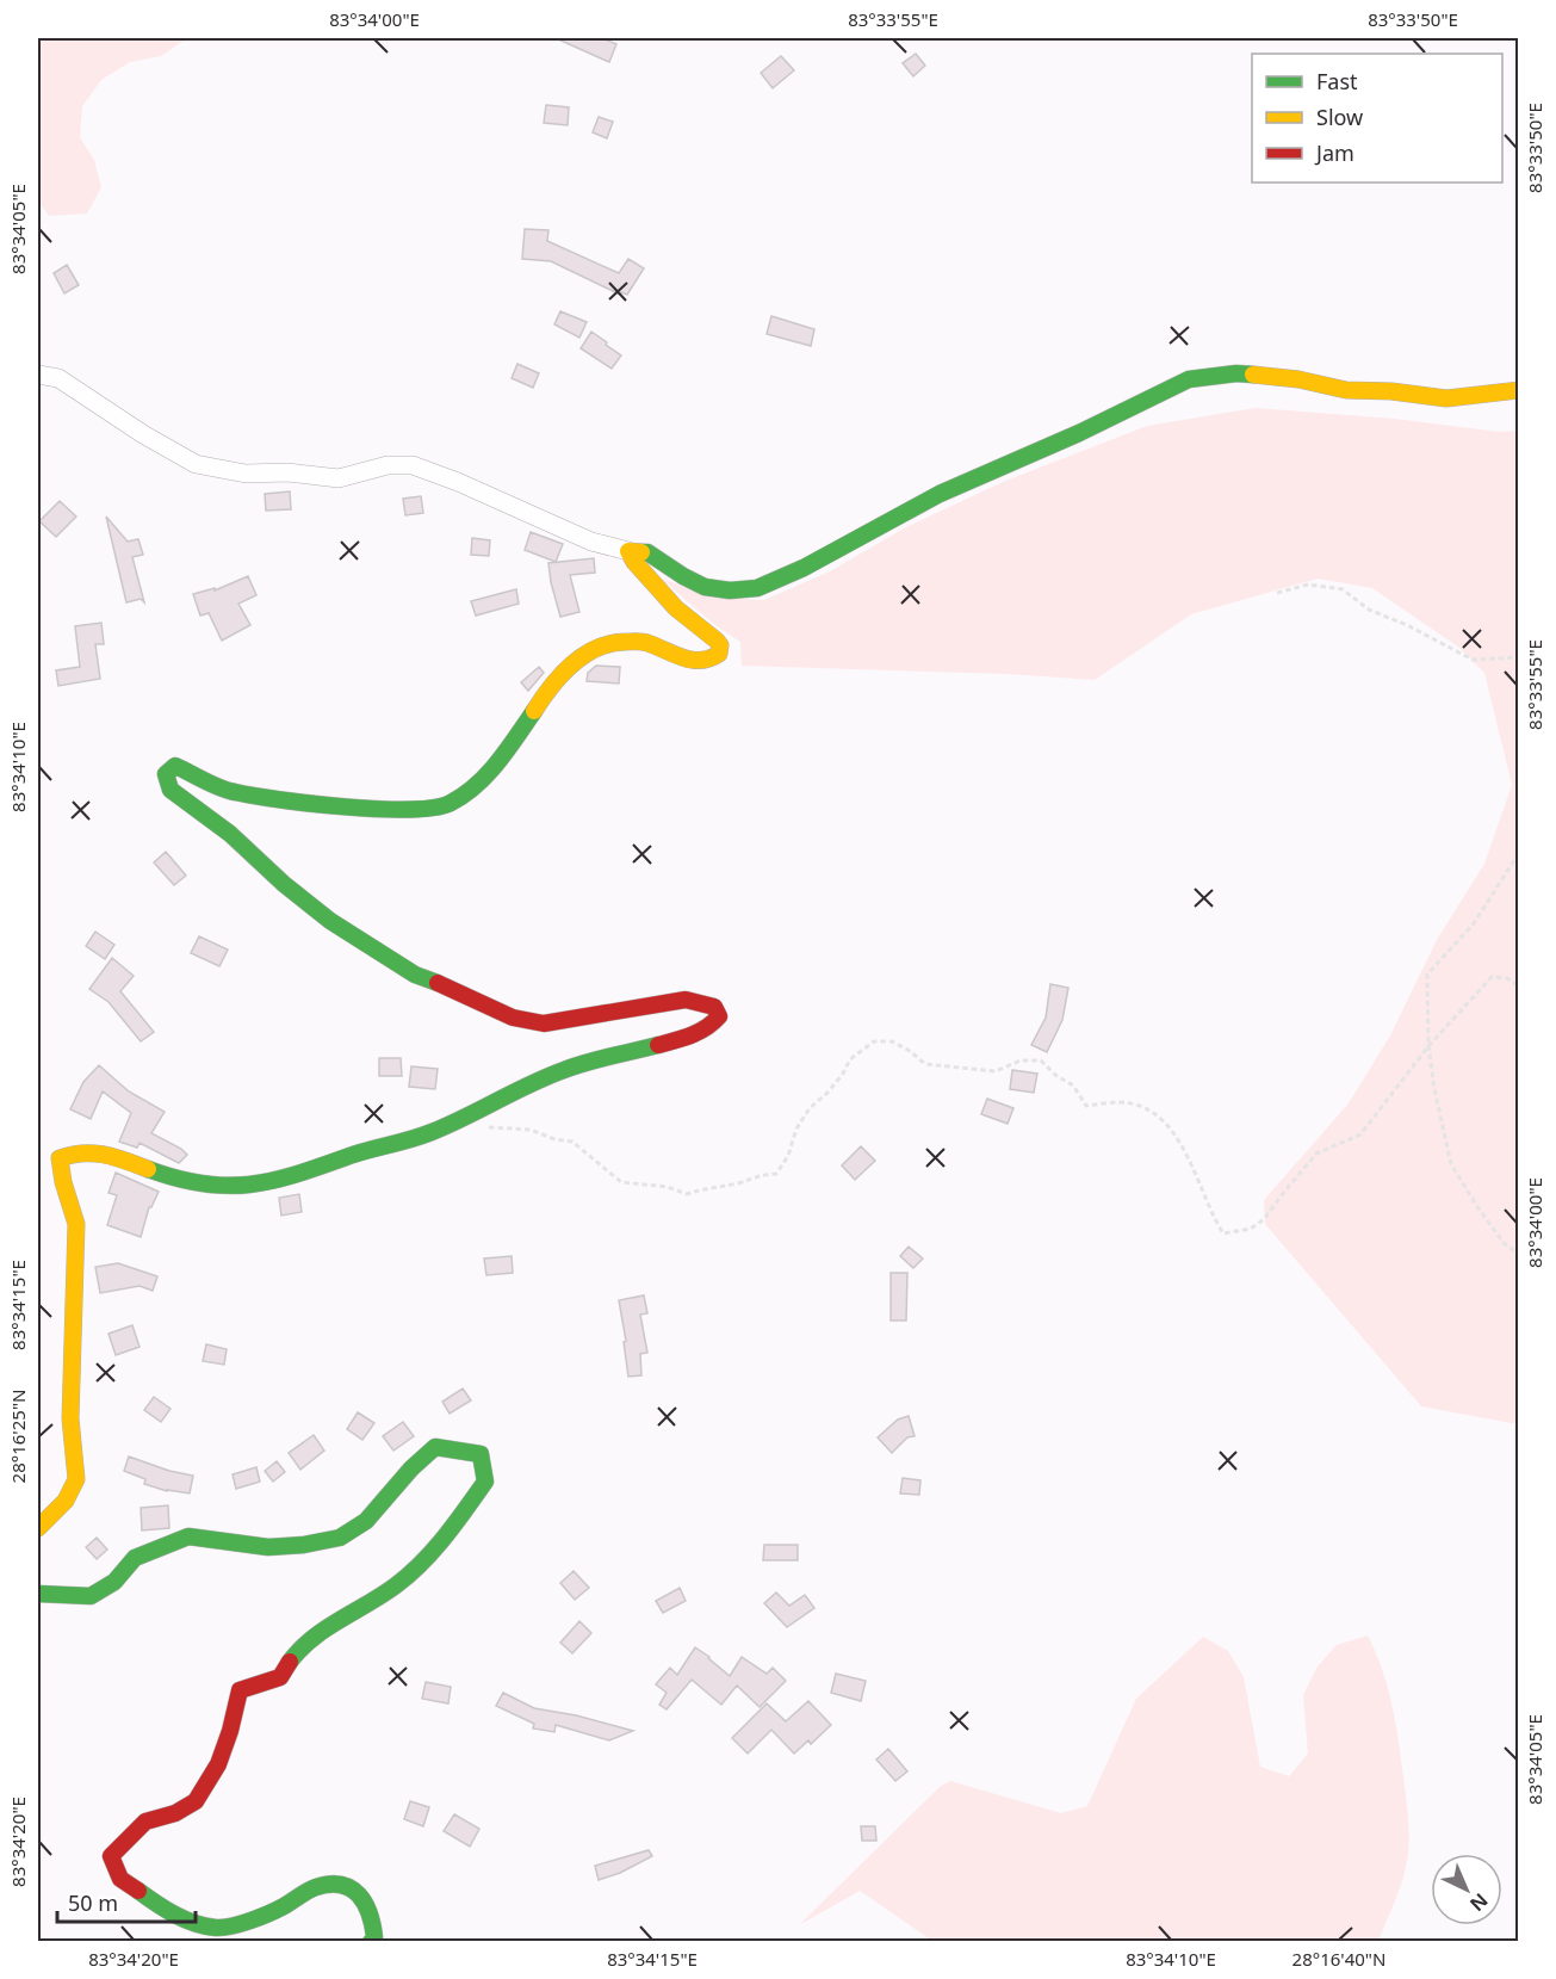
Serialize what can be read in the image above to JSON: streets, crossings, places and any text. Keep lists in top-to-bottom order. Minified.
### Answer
{"legend":["Fast","Slow","Jam"],"scale_bar":"50 m","north":"bottom right","coordinates":["83°34'00\"E","83°33'55\"E","83°33'50\"E","83°34'05\"E","83°34'10\"E","83°34'15\"E","28°16'25\"N","83°34'20\"E","28°16'40\"N"]}
